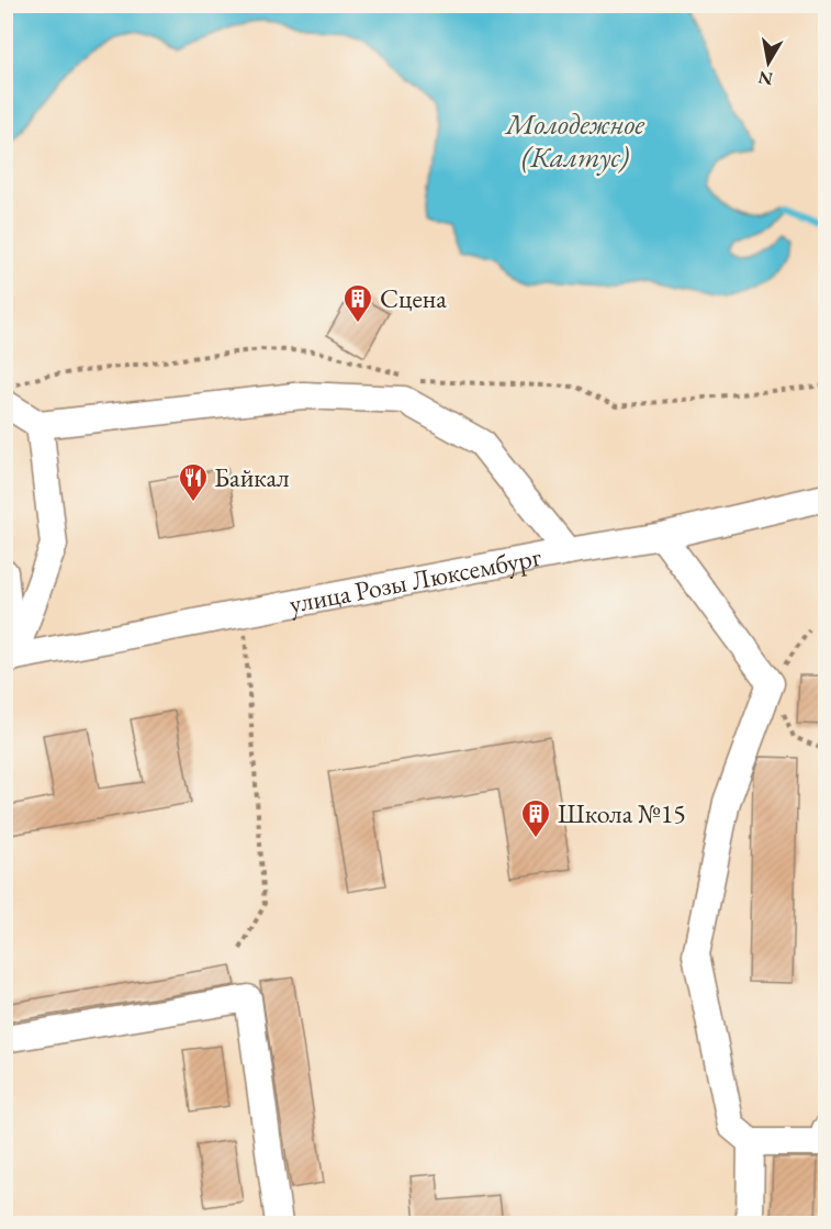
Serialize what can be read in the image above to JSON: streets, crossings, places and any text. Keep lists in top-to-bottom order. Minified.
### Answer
{"streets":{"street":["улица Розы Люксембург"]},"water":["Молодежное (Калтус)"],"places":{"building":["Сцена","Школа №15"],"restaurant":["Байкал"]},"north":"bottom"}
